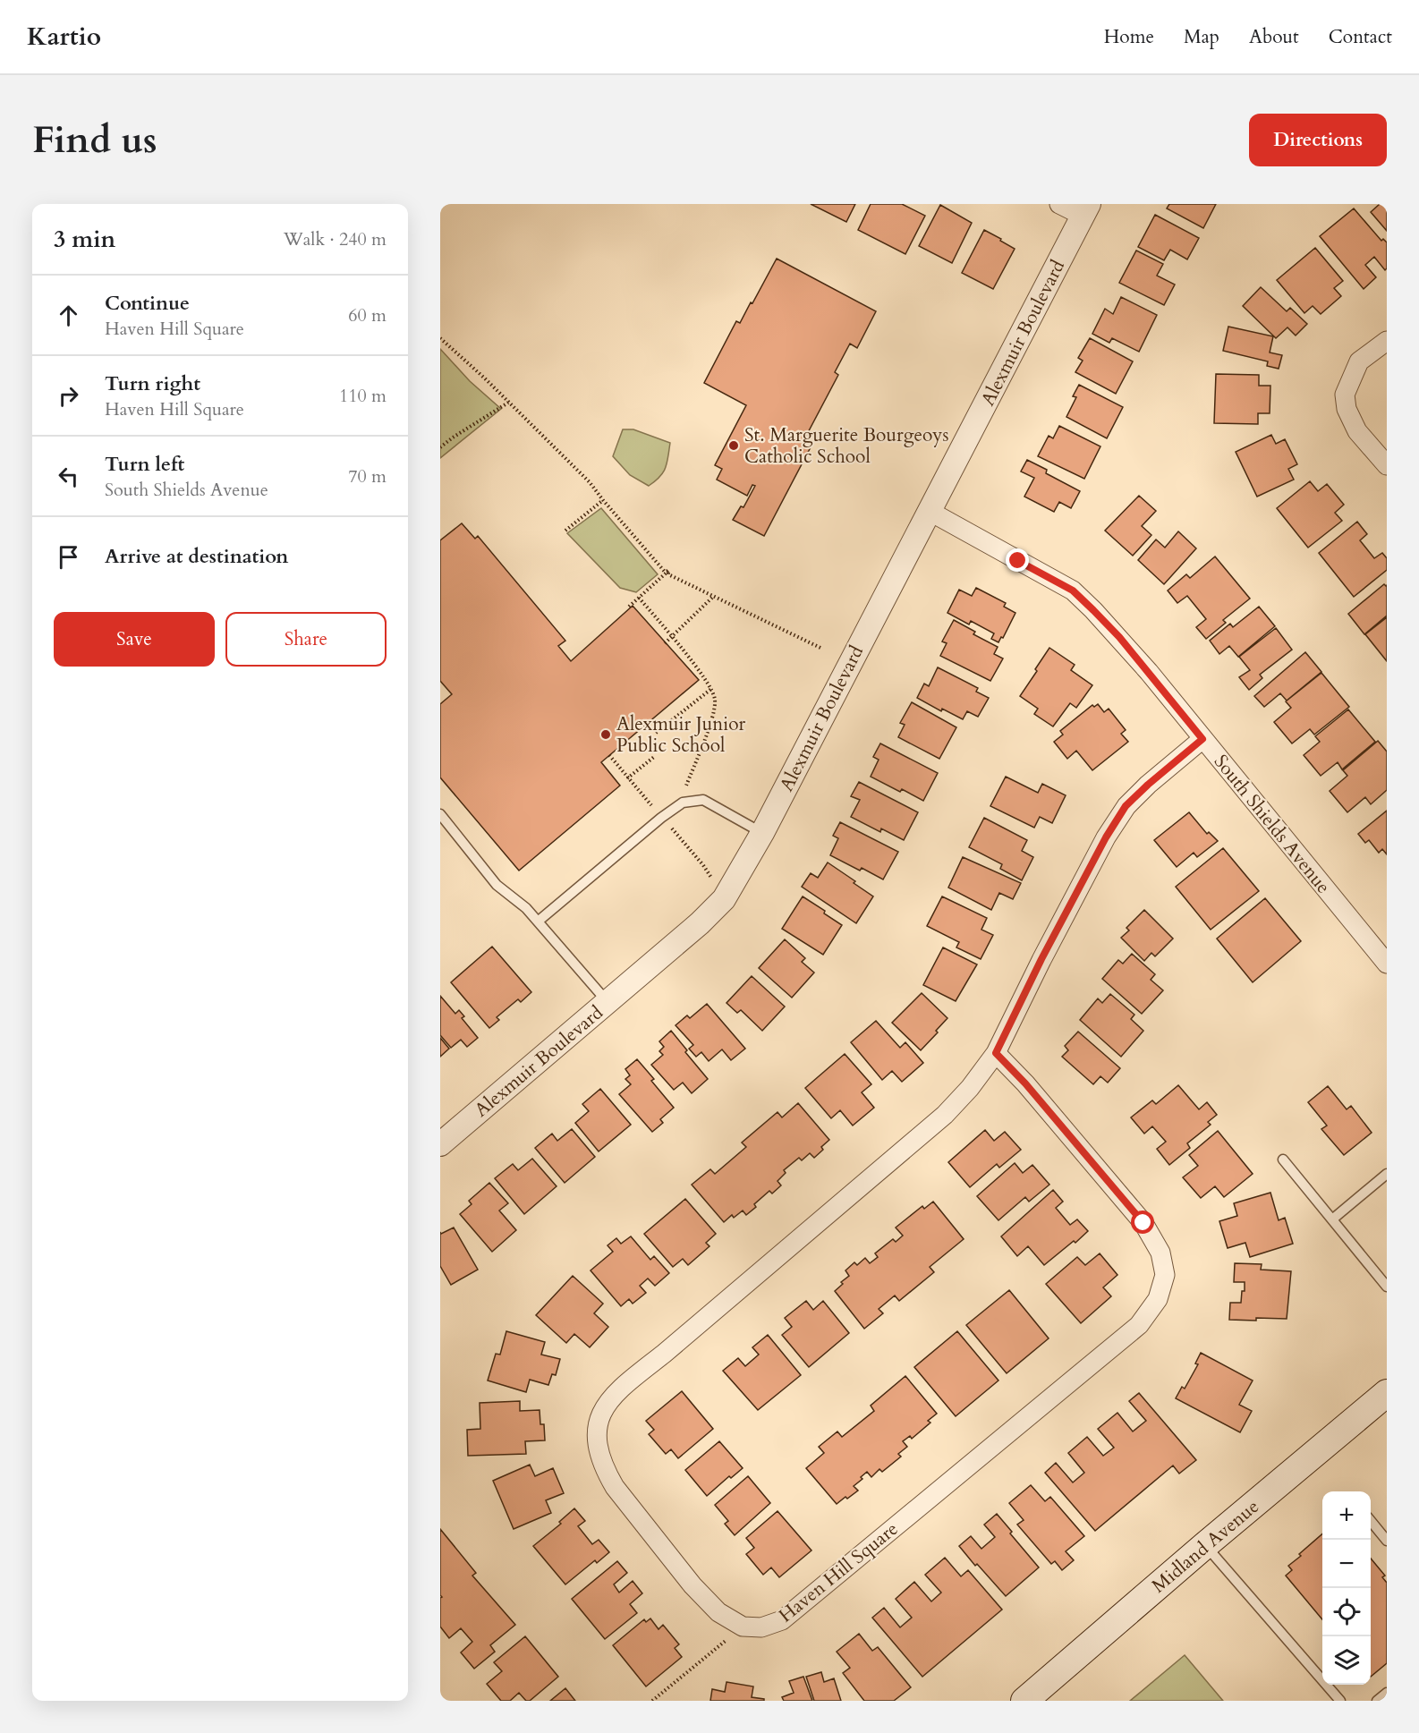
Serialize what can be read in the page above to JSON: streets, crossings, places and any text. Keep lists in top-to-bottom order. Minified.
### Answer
{"streets":{"main road":["Midland Avenue"],"street":["Alexmuir Boulevard","South Shields Avenue","Haven Hill Square"]},"crossings":[["Alexmuir Boulevard","South Shields Avenue"]],"places":["St. Marguerite Bourgeoys Catholic School","Alexmuir Junior Public School"],"page":{"header":"Kartio","nav":["Home","Map","About","Contact"],"buttons":["Directions",["Save","Share"]],"title":"Find us","heading":["3 min","Walk · 240 m"],"list":[["Continue","Haven Hill Square","60 m"],["Turn right","Haven Hill Square","110 m"],["Turn left","South Shields Avenue","70 m"],"Arrive at destination"],"map_buttons":["+","−"]}}
